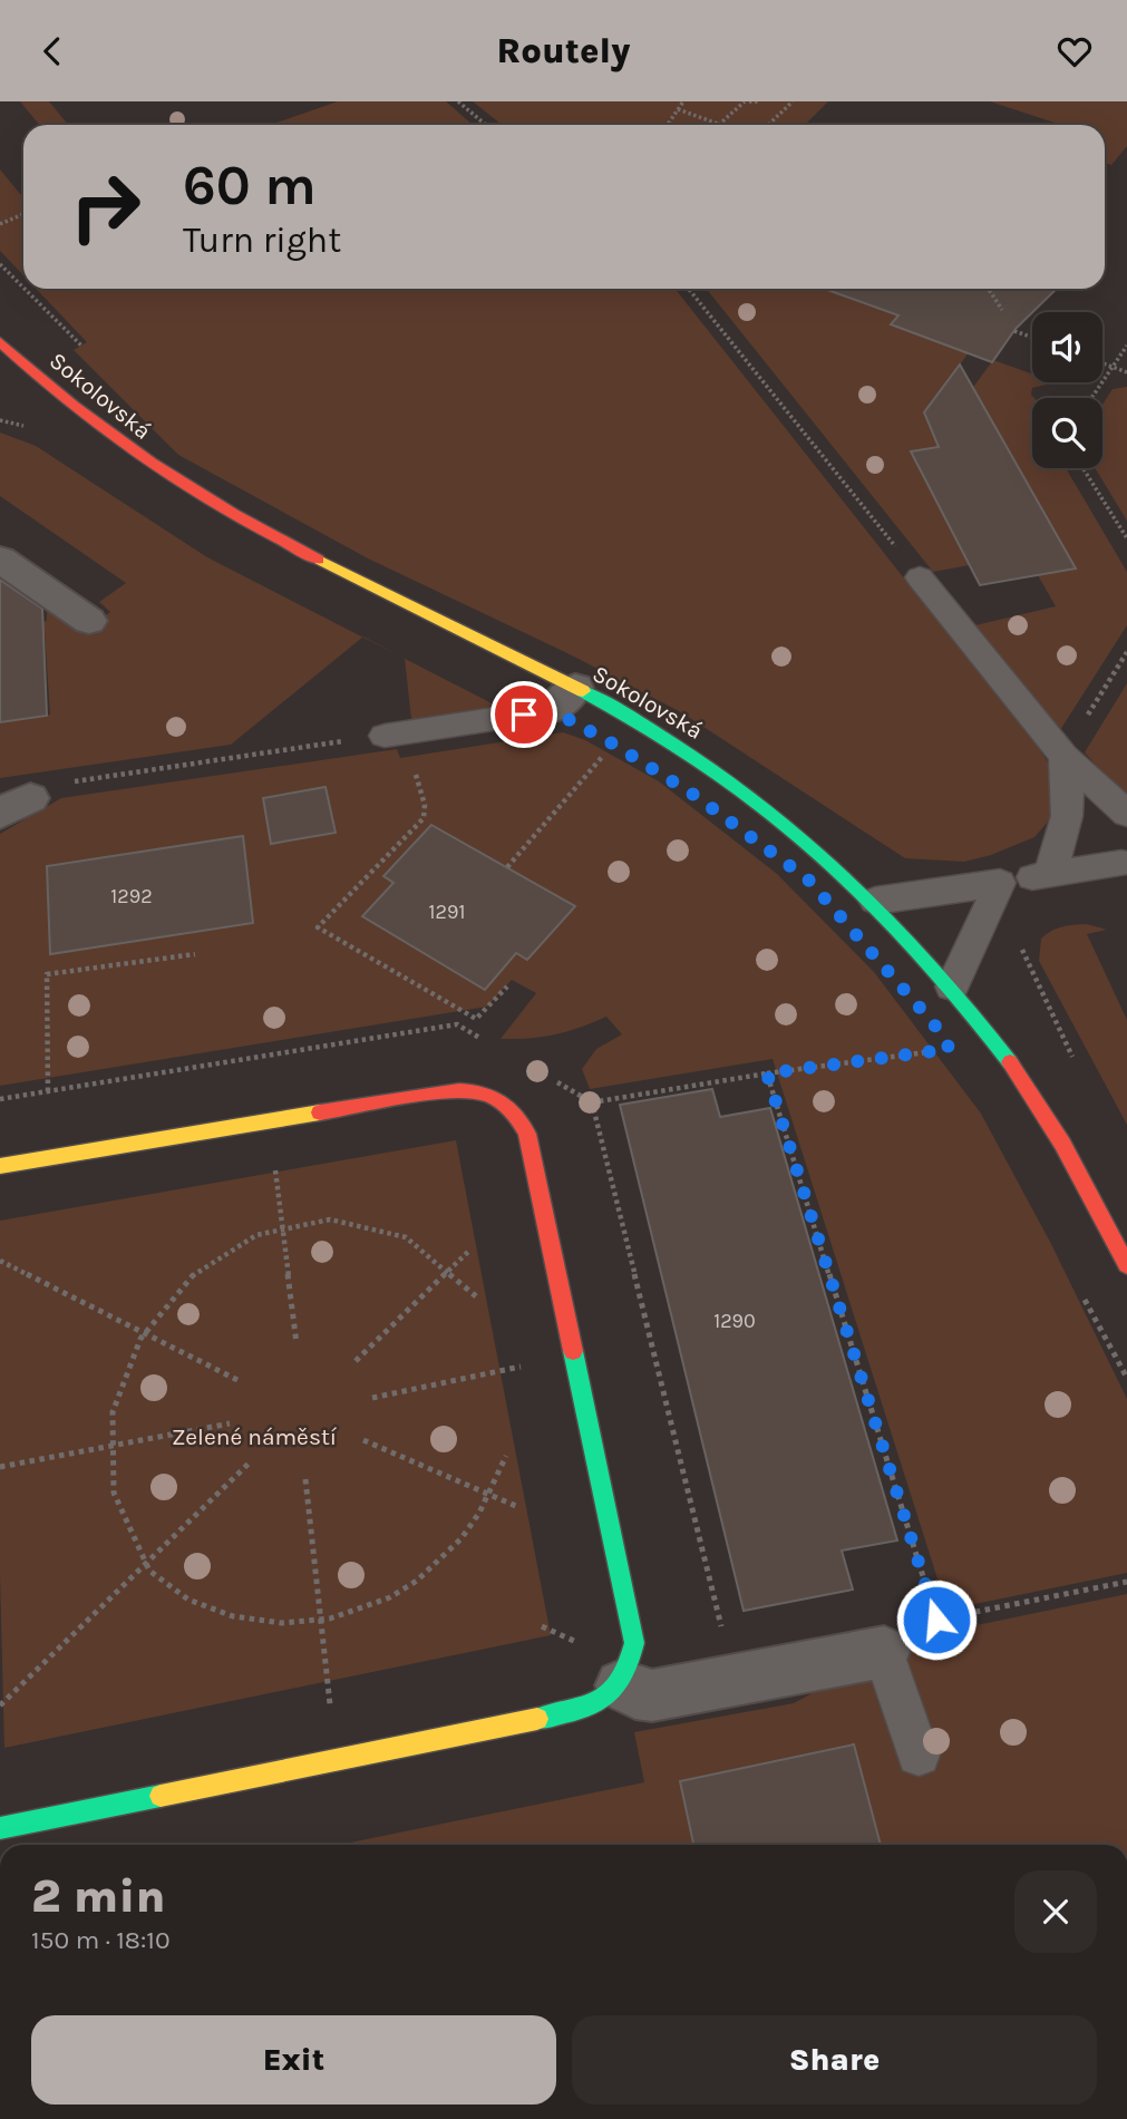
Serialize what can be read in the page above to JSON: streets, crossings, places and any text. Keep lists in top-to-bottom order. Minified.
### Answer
{"streets":{"main road":["Sokolovská"]},"parks":["Zelené náměstí"],"house_numbers":["1292","1291","1290"],"page":{"header":"Routely","turn":["60 m","Turn right"],"heading":["2 min","150 m · 18:10"],"buttons":["Exit","Share"]}}
